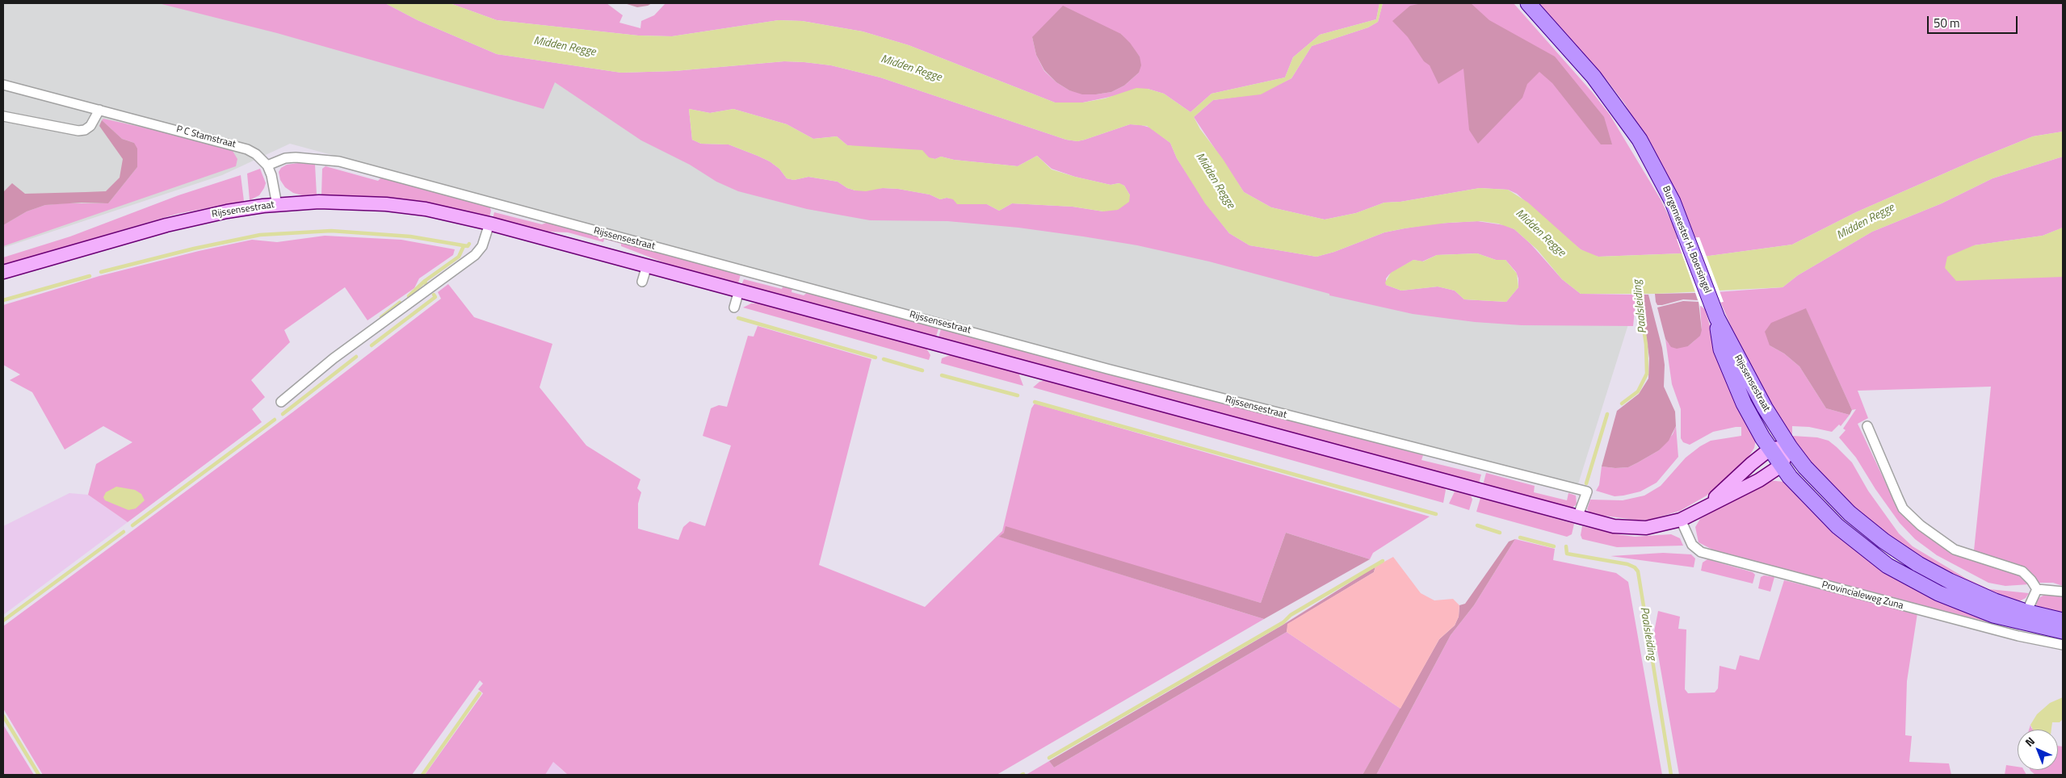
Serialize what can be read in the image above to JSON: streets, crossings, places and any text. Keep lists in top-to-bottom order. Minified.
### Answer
{"streets":{"main road":["Rijssensestraat","Burgemeester H. Boersingel"],"street":["P C Stamstraat","Provincialeweg Zuna"]},"crossings":[["P C Stamstraat","Rijssensestraat"],["Rijssensestraat","Burgemeester H. Boersingel"],["Rijssensestraat","Provincialeweg Zuna"]],"water":["Midden Regge","Paalsleiding"],"scale_bar":"50 m","north":"top left"}
